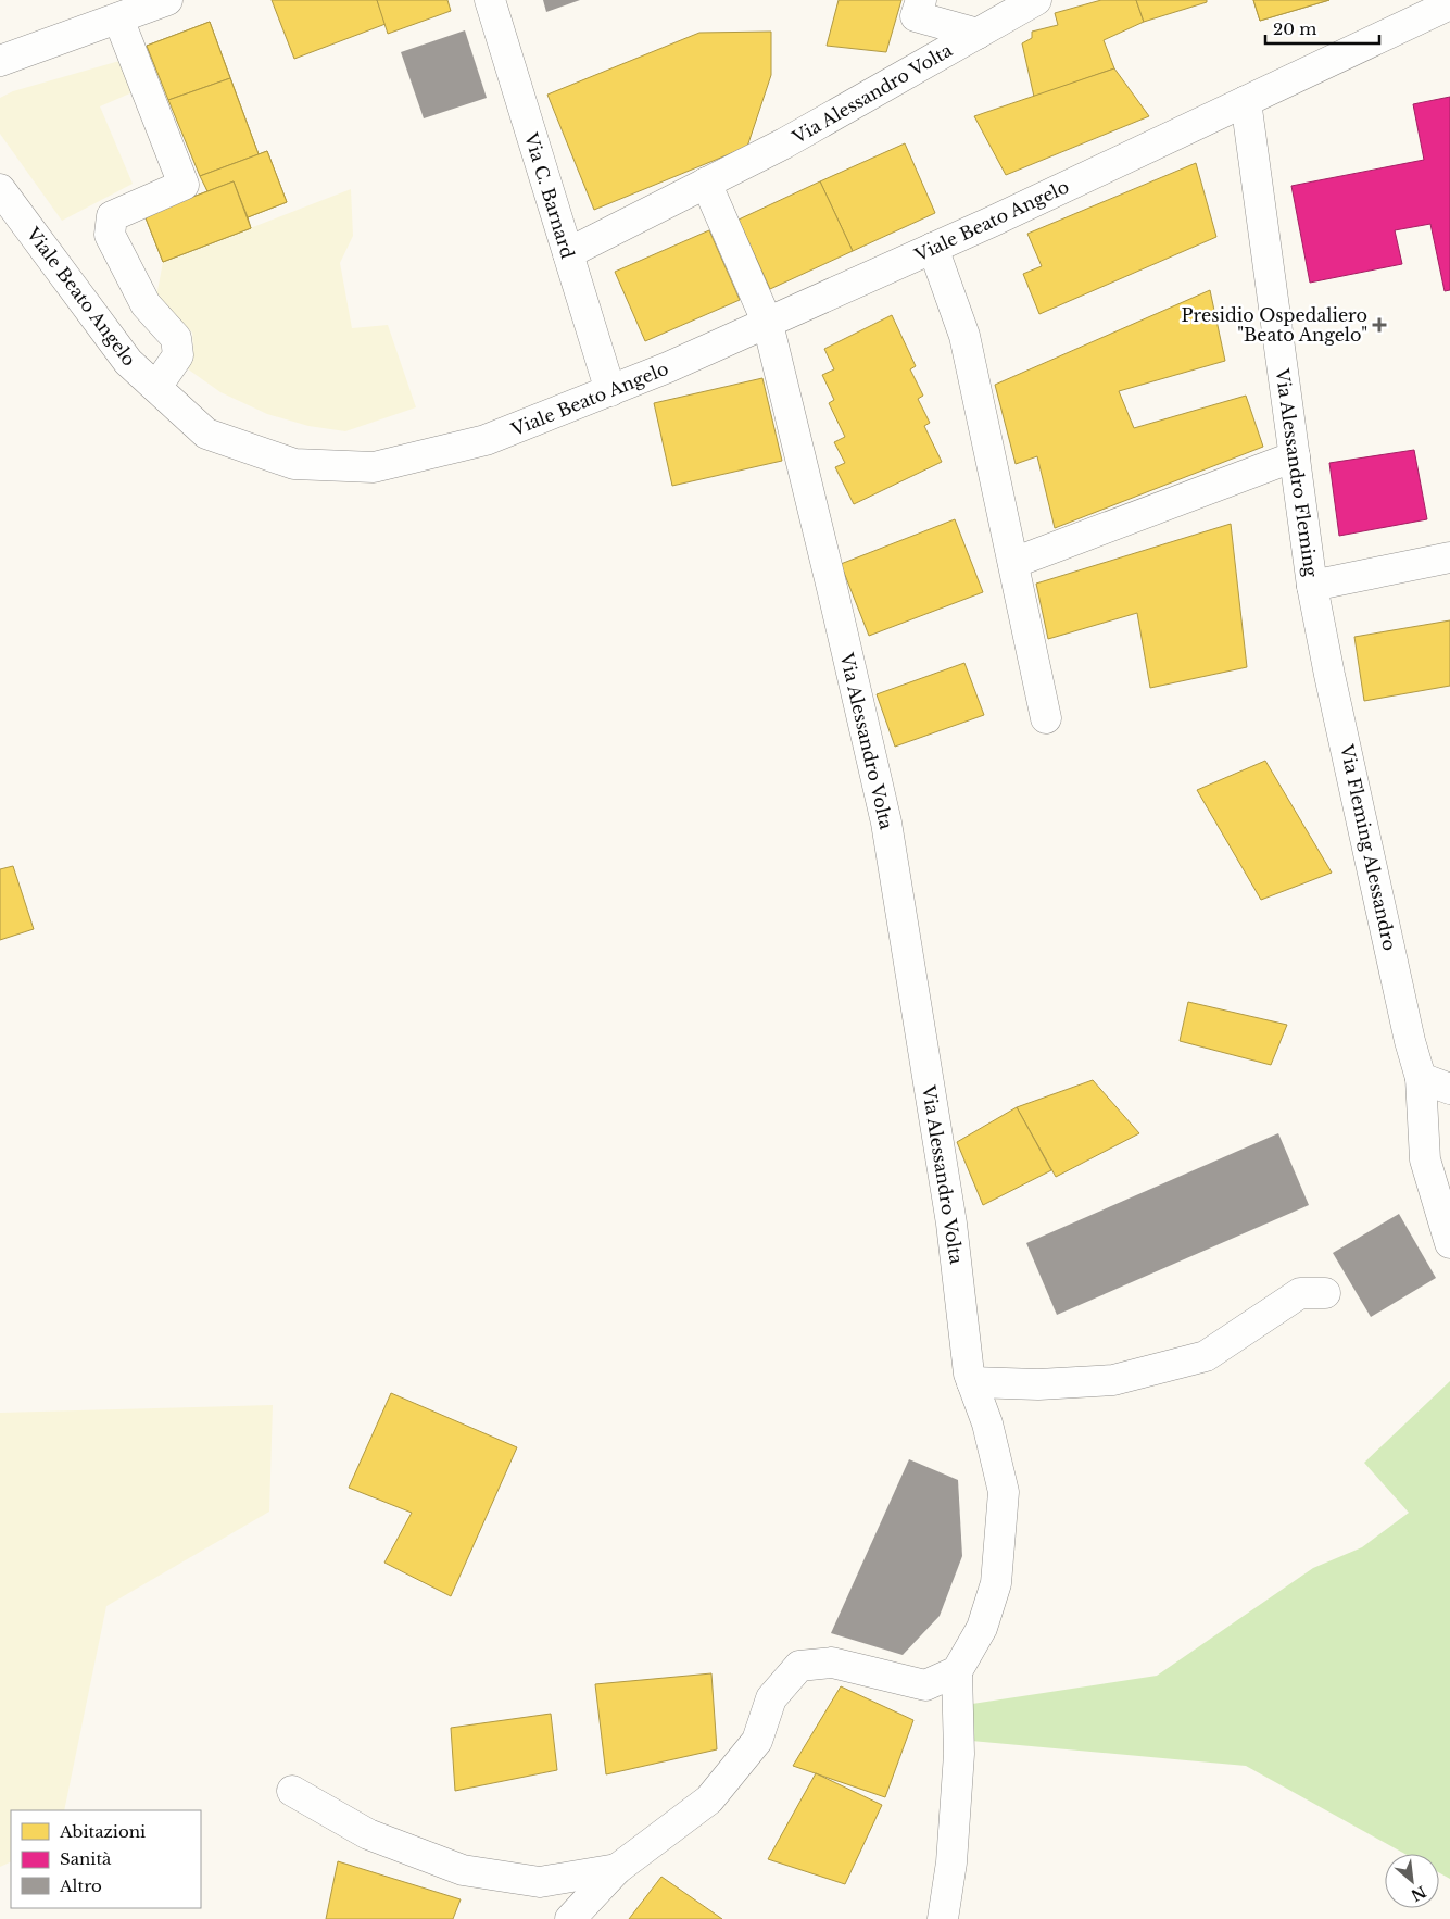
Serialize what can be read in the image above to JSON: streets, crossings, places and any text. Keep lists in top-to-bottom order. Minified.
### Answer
{"streets":{"street":["Via Alessandro Volta","Via C. Barnard","Viale Beato Angelo","Via Alessandro Fleming","Via Fleming Alessandro"]},"crossings":[["Via Alessandro Volta","Via C. Barnard"],["Via Alessandro Volta","Viale Beato Angelo"],["Via C. Barnard","Viale Beato Angelo"],["Viale Beato Angelo","Via Alessandro Fleming"],["Via Alessandro Fleming","Via Fleming Alessandro"]],"places":{"health":["Presidio Ospedaliero \"Beato Angelo\""]},"legend":["Abitazioni","Sanità","Altro"],"scale_bar":"20 m","north":"bottom right"}
